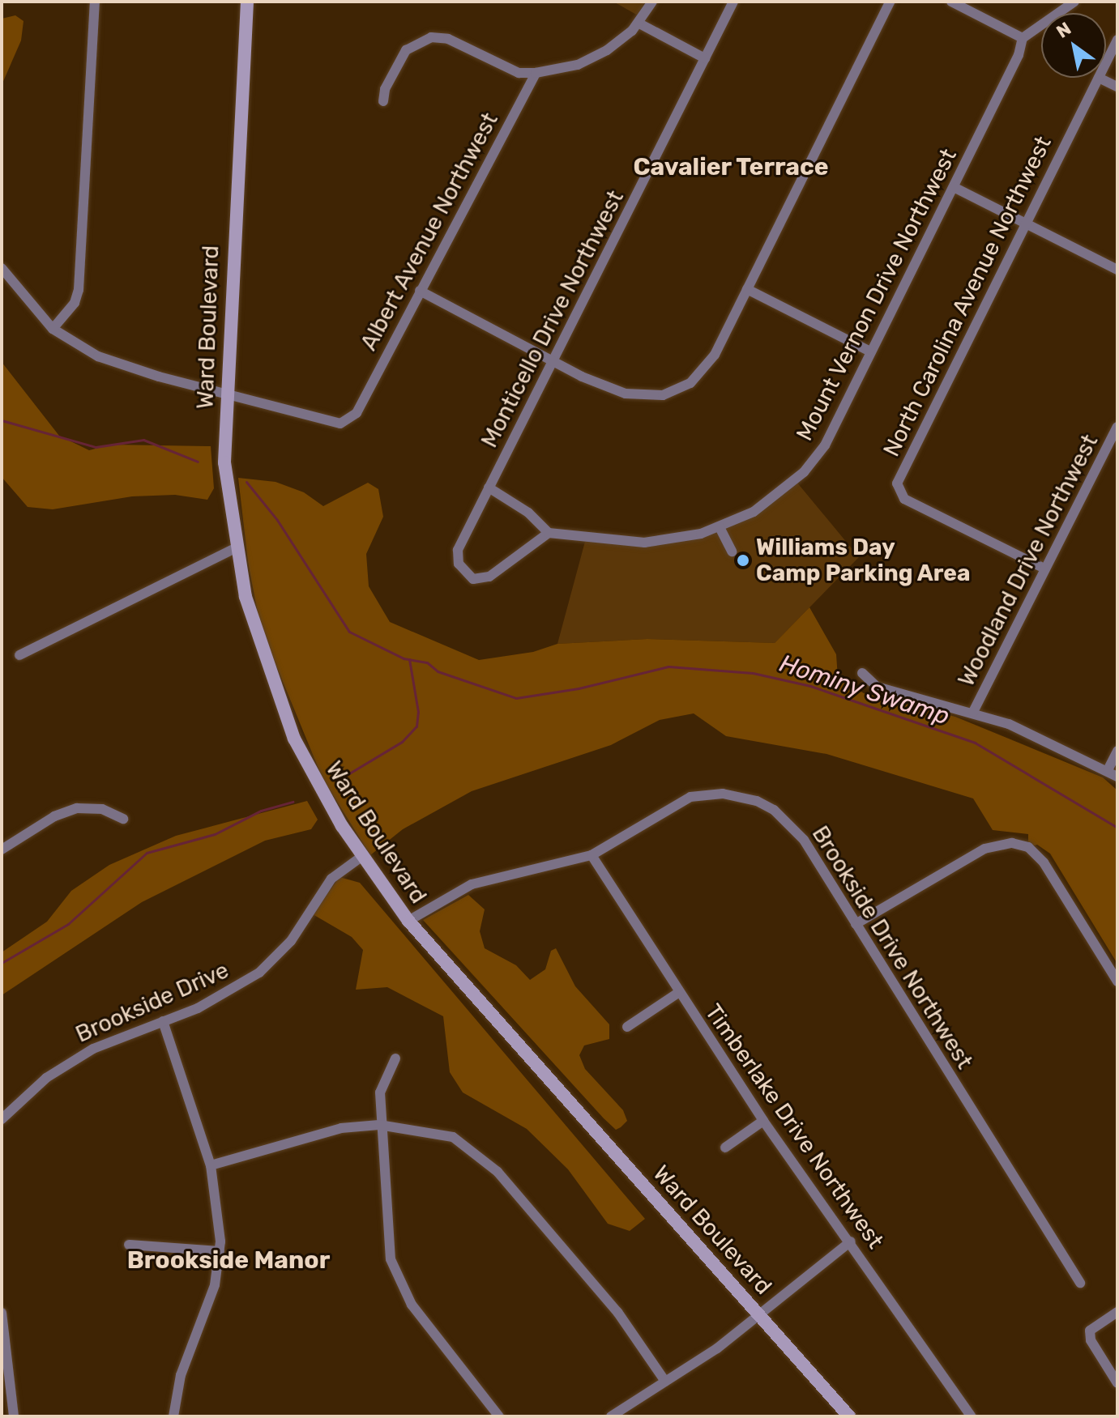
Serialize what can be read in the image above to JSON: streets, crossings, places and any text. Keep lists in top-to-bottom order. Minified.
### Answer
{"streets":{"main road":["Ward Boulevard"],"street":["Albert Avenue Northwest","Mount Vernon Drive Northwest","North Carolina Avenue Northwest","Monticello Drive Northwest","Woodland Drive Northwest","Brookside Drive Northwest","Brookside Drive","Timberlake Drive Northwest"]},"crossings":[["Albert Avenue Northwest","Ward Boulevard"],["Mount Vernon Drive Northwest","Monticello Drive Northwest"],["North Carolina Avenue Northwest","Woodland Drive Northwest"],["Ward Boulevard","Brookside Drive Northwest"],["Ward Boulevard","Brookside Drive"],["Brookside Drive Northwest","Timberlake Drive Northwest"]],"districts":["Cavalier Terrace","Brookside Manor"],"water":["Hominy Swamp"],"places":["Williams Day Camp Parking Area"],"north":"top left"}
